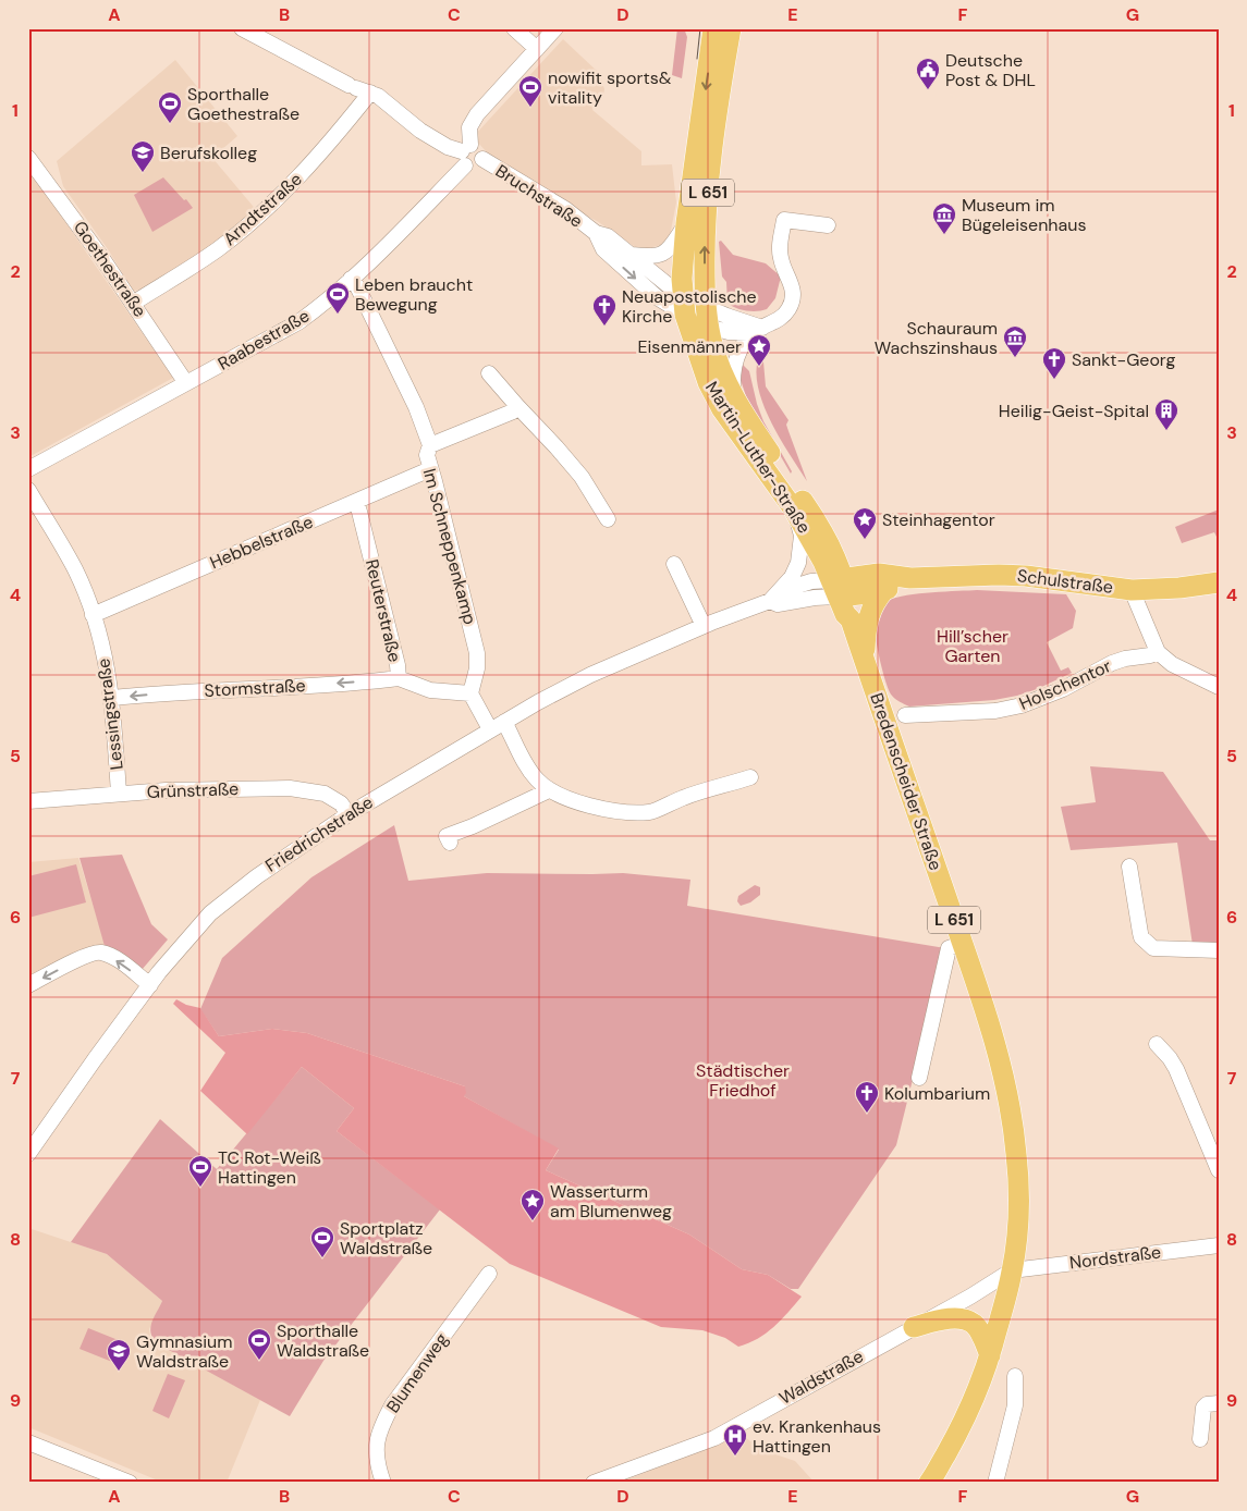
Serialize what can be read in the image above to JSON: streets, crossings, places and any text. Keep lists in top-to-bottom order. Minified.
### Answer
{"streets":{"main road":["L 651","Martin-Luther-Straße","Schulstraße","Bredenscheider Straße"],"street":["Bruchstraße","Arndtstraße","Goethestraße","Raabestraße","Hebbelstraße","Im Schneppenkamp","Reuterstraße","Holschentor","Stormstraße","Lessingstraße","Grünstraße","Friedrichstraße","Nordstraße","Blumenweg","Waldstraße"]},"crossings":[["Bruchstraße","Raabestraße"],["Bruchstraße","Martin-Luther-Straße"],["Arndtstraße","Goethestraße"],["Goethestraße","Raabestraße"],["Raabestraße","Im Schneppenkamp"],["Martin-Luther-Straße","Schulstraße"],["Martin-Luther-Straße","Bredenscheider Straße"],["Martin-Luther-Straße","Friedrichstraße"],["Hebbelstraße","Im Schneppenkamp"],["Hebbelstraße","Reuterstraße"],["Hebbelstraße","Lessingstraße"],["Im Schneppenkamp","Reuterstraße"],["Schulstraße","Bredenscheider Straße"],["Schulstraße","Friedrichstraße"],["Reuterstraße","Stormstraße"],["Stormstraße","Lessingstraße"],["Lessingstraße","Grünstraße"],["Bredenscheider Straße","Friedrichstraße"],["Bredenscheider Straße","Nordstraße"],["Bredenscheider Straße","Waldstraße"],["Grünstraße","Friedrichstraße"],["Nordstraße","Waldstraße"]],"one_way":["Stormstraße"],"parks":["Hill’scher Garten","Städtischer Friedhof"],"places":{"public building":["Deutsche Post & DHL"],"sports":["nowifit sports& vitality","Sporthalle Goethestraße","Leben braucht Bewegung","TC Rot-Weiß Hattingen","Sportplatz Waldstraße","Sporthalle Waldstraße"],"school or university":["Berufskolleg","Gymnasium Waldstraße"],"museum":["Museum im Bügeleisenhaus","Schauraum Wachszinshaus"],"church":["Neuapostolische Kirche","Sankt-Georg","Kolumbarium"],"place":["Eisenmänner","Steinhagentor","Wasserturm am Blumenweg"],"building":["Heilig-Geist-Spital"],"hospital":["ev. Krankenhaus Hattingen"]},"grid":{"columns":["A","B","C","D","E","F","G"],"rows":["1","2","3","4","5","6","7","8","9"]}}
